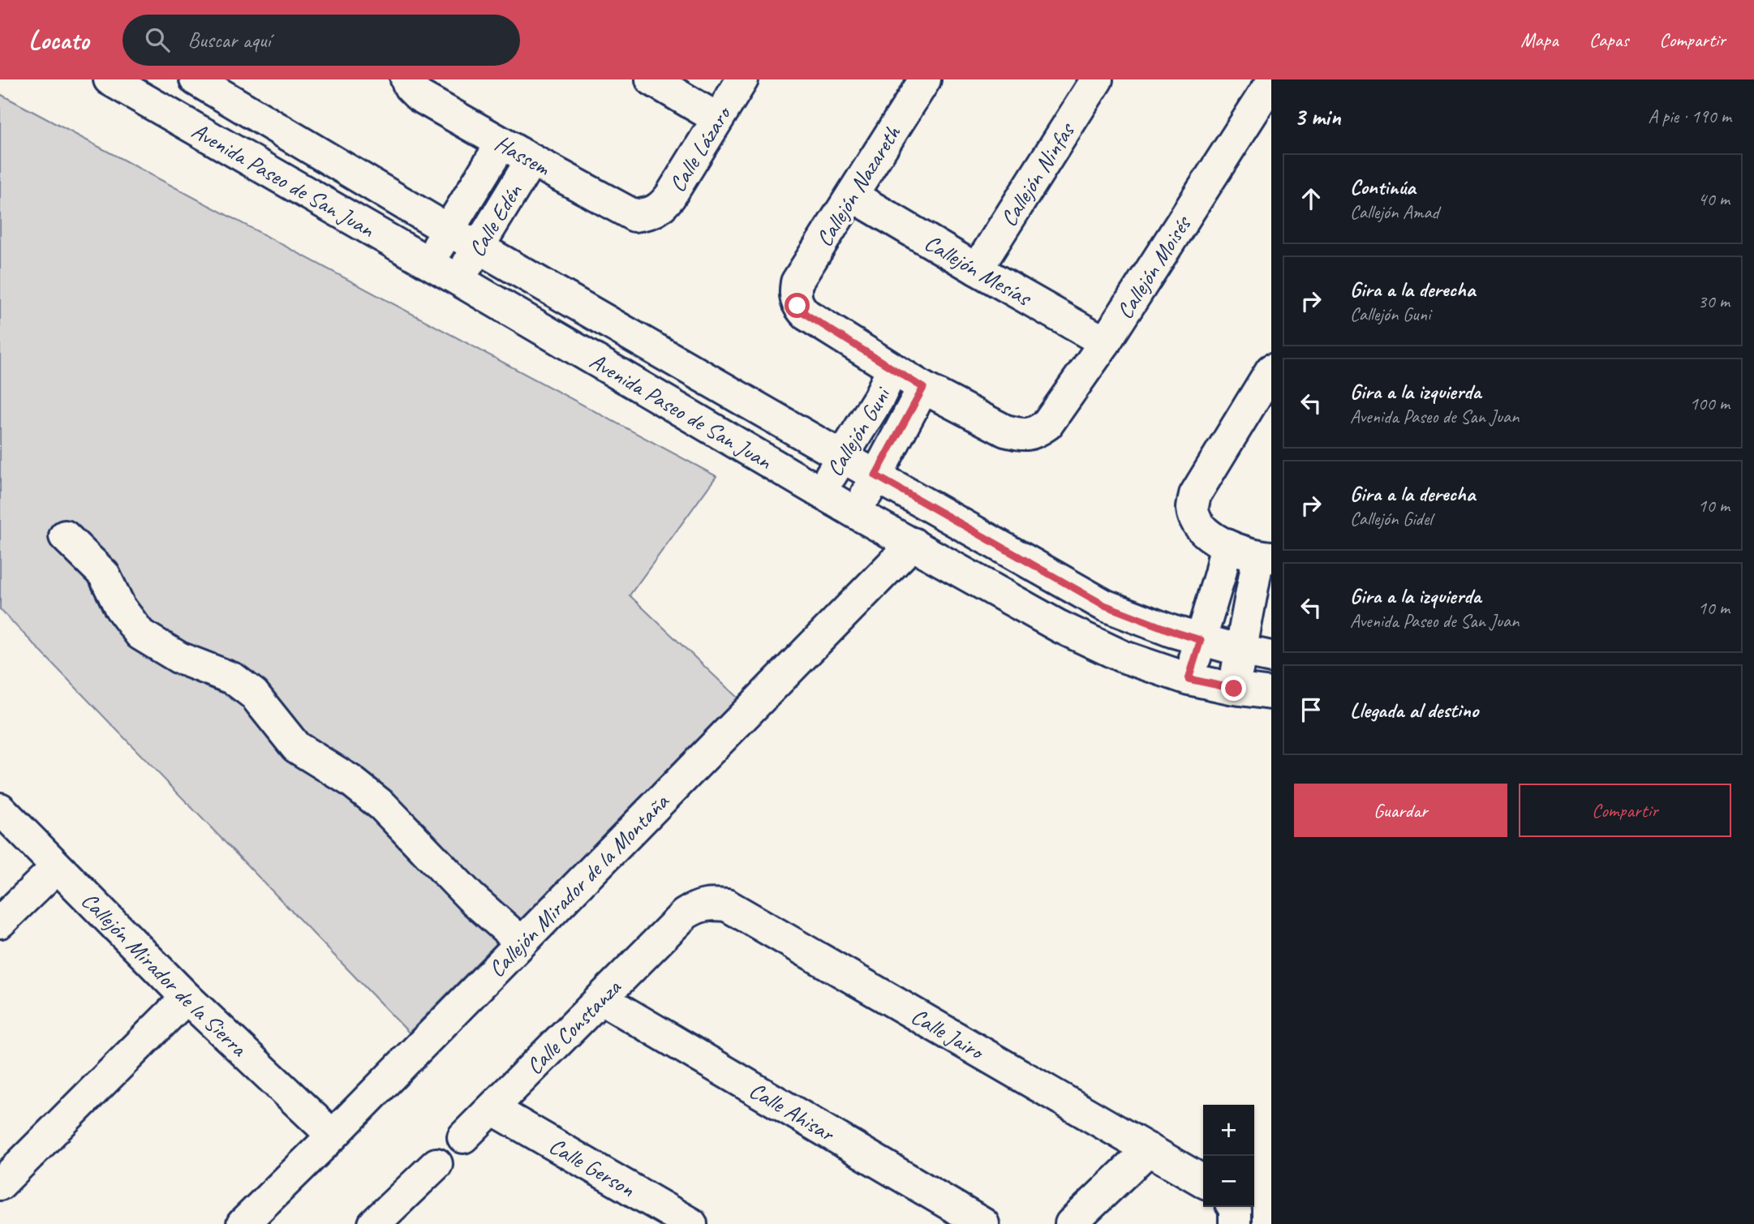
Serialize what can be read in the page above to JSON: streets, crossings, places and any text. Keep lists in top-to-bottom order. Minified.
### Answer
{"streets":{"street":["Calle Lázaro","Hassem","Callejón Ninfas","Avenida Paseo de San Juan","Callejón Nazareth","Calle Edén","Callejón Moisés","Callejón Mesías","Callejón Guni","Callejón Mirador de la Montaña","Callejón Mirador de la Sierra","Calle Constanza","Calle Jairo","Calle Ahisar","Calle Gerson"]},"crossings":[["Calle Lázaro","Hassem"],["Hassem","Calle Edén"],["Callejón Ninfas","Callejón Mesías"],["Avenida Paseo de San Juan","Calle Edén"],["Avenida Paseo de San Juan","Callejón Guni"],["Avenida Paseo de San Juan","Callejón Mirador de la Montaña"],["Callejón Nazareth","Callejón Mesías"],["Callejón Nazareth","Callejón Guni"],["Callejón Moisés","Callejón Mesías"],["Callejón Moisés","Callejón Guni"],["Callejón Mirador de la Montaña","Callejón Mirador de la Sierra"],["Calle Constanza","Calle Jairo"],["Calle Constanza","Calle Ahisar"],["Calle Constanza","Calle Gerson"]],"page":{"header":"Locato","search":"Buscar aquí","nav":["Mapa","Capas","Compartir"],"heading":["3 min","A pie · 190 m"],"list":[["Continúa","Callejón Amad","40 m"],["Gira a la derecha","Callejón Guni","30 m"],["Gira a la izquierda","Avenida Paseo de San Juan","100 m"],["Gira a la derecha","Callejón Gidel","10 m"],["Gira a la izquierda","Avenida Paseo de San Juan","10 m"],"Llegada al destino"],"buttons":["Guardar","Compartir"],"map_buttons":["+","−"]}}
